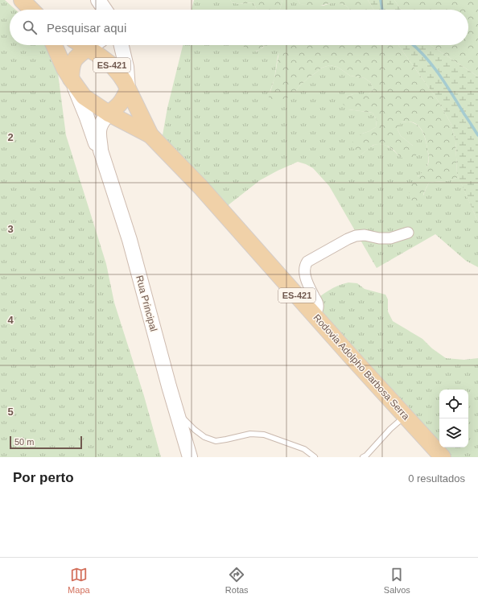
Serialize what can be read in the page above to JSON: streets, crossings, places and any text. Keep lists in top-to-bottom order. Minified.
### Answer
{"streets":{"main road":["ES-421","Rua Principal","Rodovia Adolpho Barbosa Serra"]},"crossings":[["Rua Principal","Rodovia Adolpho Barbosa Serra"]],"scale_bar":"50 m","page":{"search":"Pesquisar aqui","scale":"50 m","heading":["Por perto","0 resultados"],"nav":["Mapa","Rotas","Salvos"]},"grid":{"rows":["2","3","4","5"]}}
